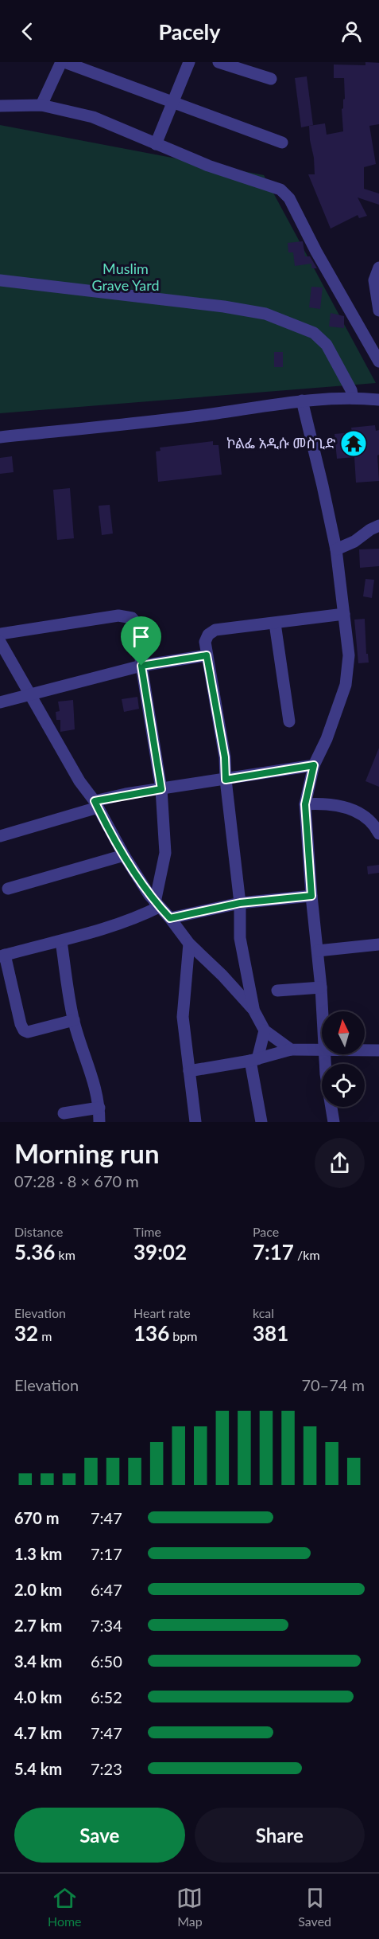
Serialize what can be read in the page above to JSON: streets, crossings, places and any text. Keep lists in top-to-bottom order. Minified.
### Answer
{"parks":["Muslim Grave Yard"],"places":{"temple":["ኮልፌ አዲሱ መስጊድ"]},"north":"top","page":{"header":"Pacely","heading":["Morning run","07:28 · 8 × 670 m"],"stats":[["Distance","5.36 km"],["Time","39:02"],["Pace","7:17 /km"],["Elevation","32 m"],["Heart rate","136 bpm"],["kcal","381"]],"chart":["Elevation","70–74 m"],"list":[{"name":"670 m","note":"7:47"},{"name":"1.3 km","note":"7:17"},{"name":"2.0 km","note":"6:47"},{"name":"2.7 km","note":"7:34"},{"name":"3.4 km","note":"6:50"},{"name":"4.0 km","note":"6:52"},{"name":"4.7 km","note":"7:47"},{"name":"5.4 km","note":"7:23"}],"buttons":["Save","Share"],"tabs":["Home","Map","Saved"]}}
